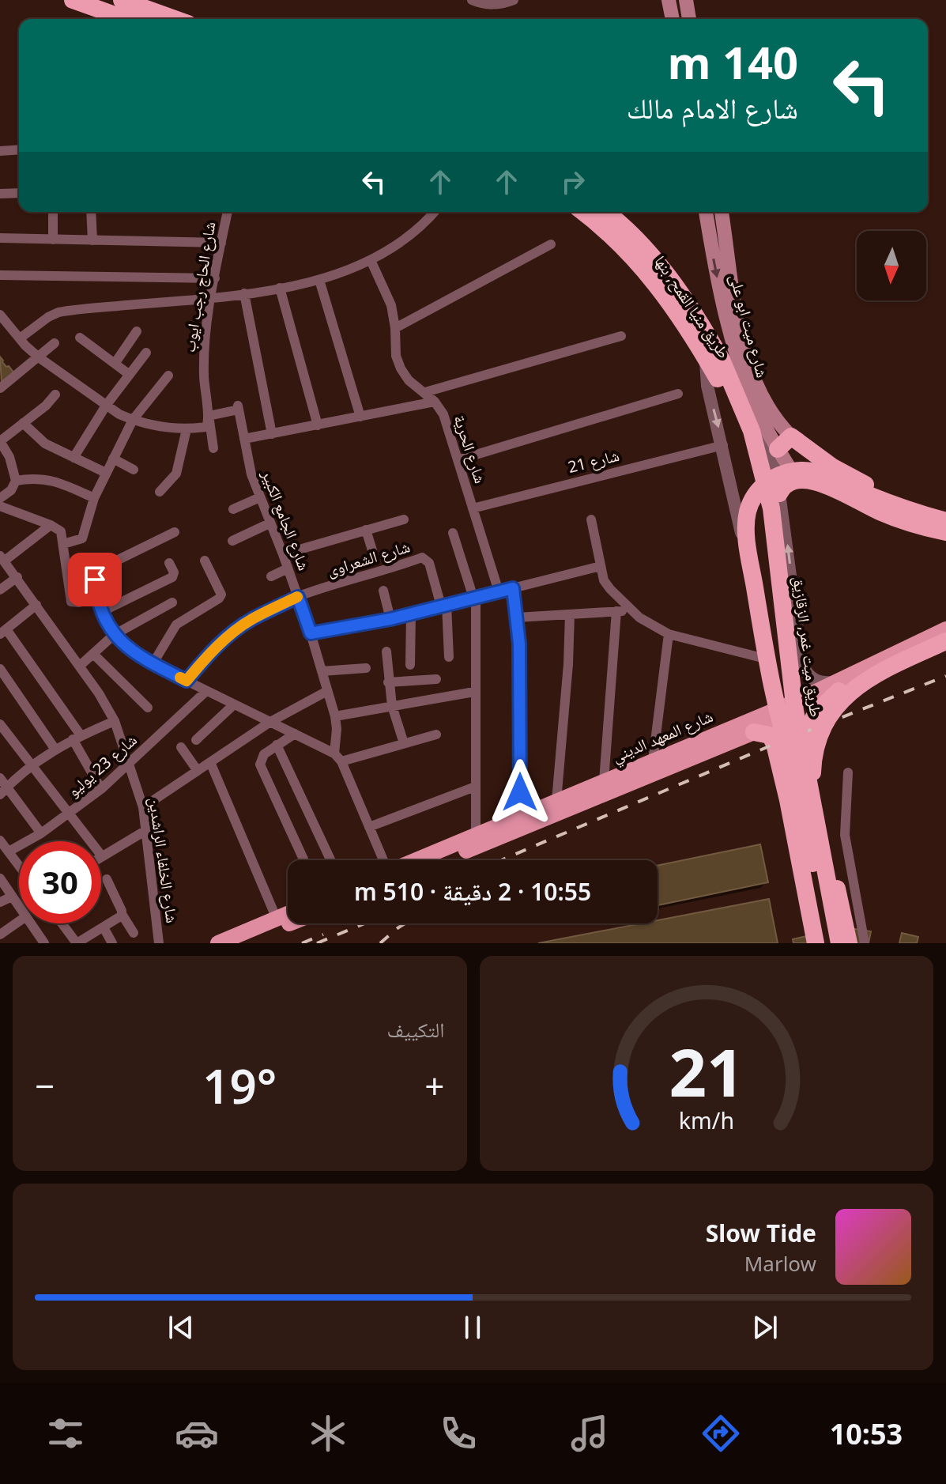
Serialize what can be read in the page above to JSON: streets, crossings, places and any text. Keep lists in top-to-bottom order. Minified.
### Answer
{"streets":{"highway":["طريق منيا القمح, بنها","طريق ميت غمر, الزقازيق"],"main road":["شارع ميت ابو على","شارع المعهد الديني"],"street":["شارع الحاج رجب ايوب","شارع الحرية","شارع 21","شارع الجامع الكبير","شارع الشعراوى","شارع 23 يوليو","شارع الخلفاء الراشدين"]},"crossings":[["شارع الحاج رجب ايوب","شارع الجامع الكبير"],["طريق منيا القمح, بنها","طريق ميت غمر, الزقازيق"],["شارع الحرية","شارع 21"],["شارع الجامع الكبير","شارع الشعراوى"],["طريق ميت غمر, الزقازيق","شارع المعهد الديني"],["شارع 23 يوليو","شارع الخلفاء الراشدين"]],"north":"bottom","page":{"turn":["140 m","شارع الامام مالك"],"limit":"30","trip":"10:55 · 2 دقيقة · 510 m","tile":"التكييف","heat":["−","19°","+"],"song":["Slow Tide","Marlow"],"tabs":"10:53","gauge":["21","km/h"]}}
